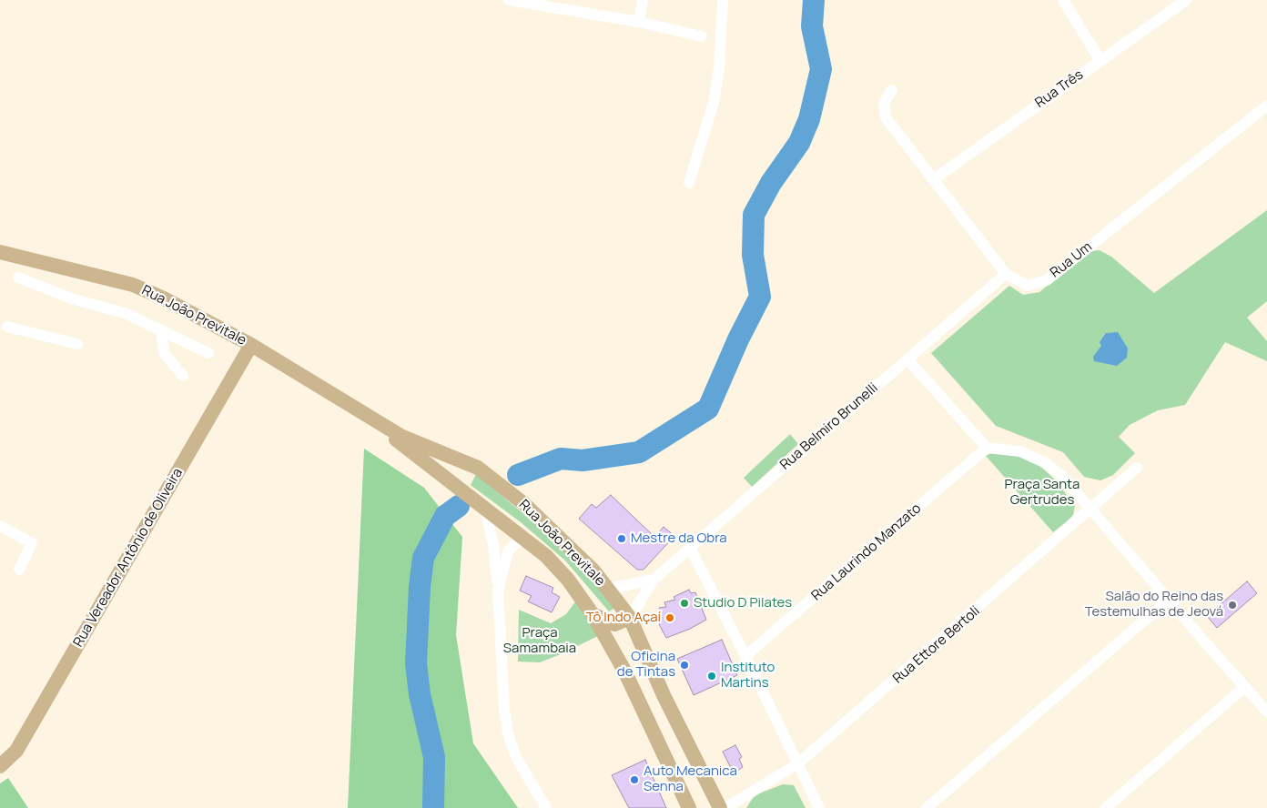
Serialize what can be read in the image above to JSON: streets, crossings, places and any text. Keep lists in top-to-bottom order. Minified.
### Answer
{"streets":{"main road":["Rua João Previtale","Rua Vereador Antônio de Oliveira"],"street":["Rua Três","Rua Um","Rua Belmiro Brunelli","Rua Laurindo Manzato","Rua Ettore Bertoli"]},"crossings":[["Rua Três","Rua Um"],["Rua Um","Rua Belmiro Brunelli"],["Rua João Previtale","Rua Belmiro Brunelli"],["Rua João Previtale","Rua Vereador Antônio de Oliveira"]],"parks":["Praça Santa Gertrudes","Praça Samambaia"],"places":["Mestre da Obra","Studio D Pilates","Salão do Reino das Testemulhas de Jeová","Tô Indo Açaí","Oficina de Tintas","Instituto Martins","Auto Mecanica Senna"]}
